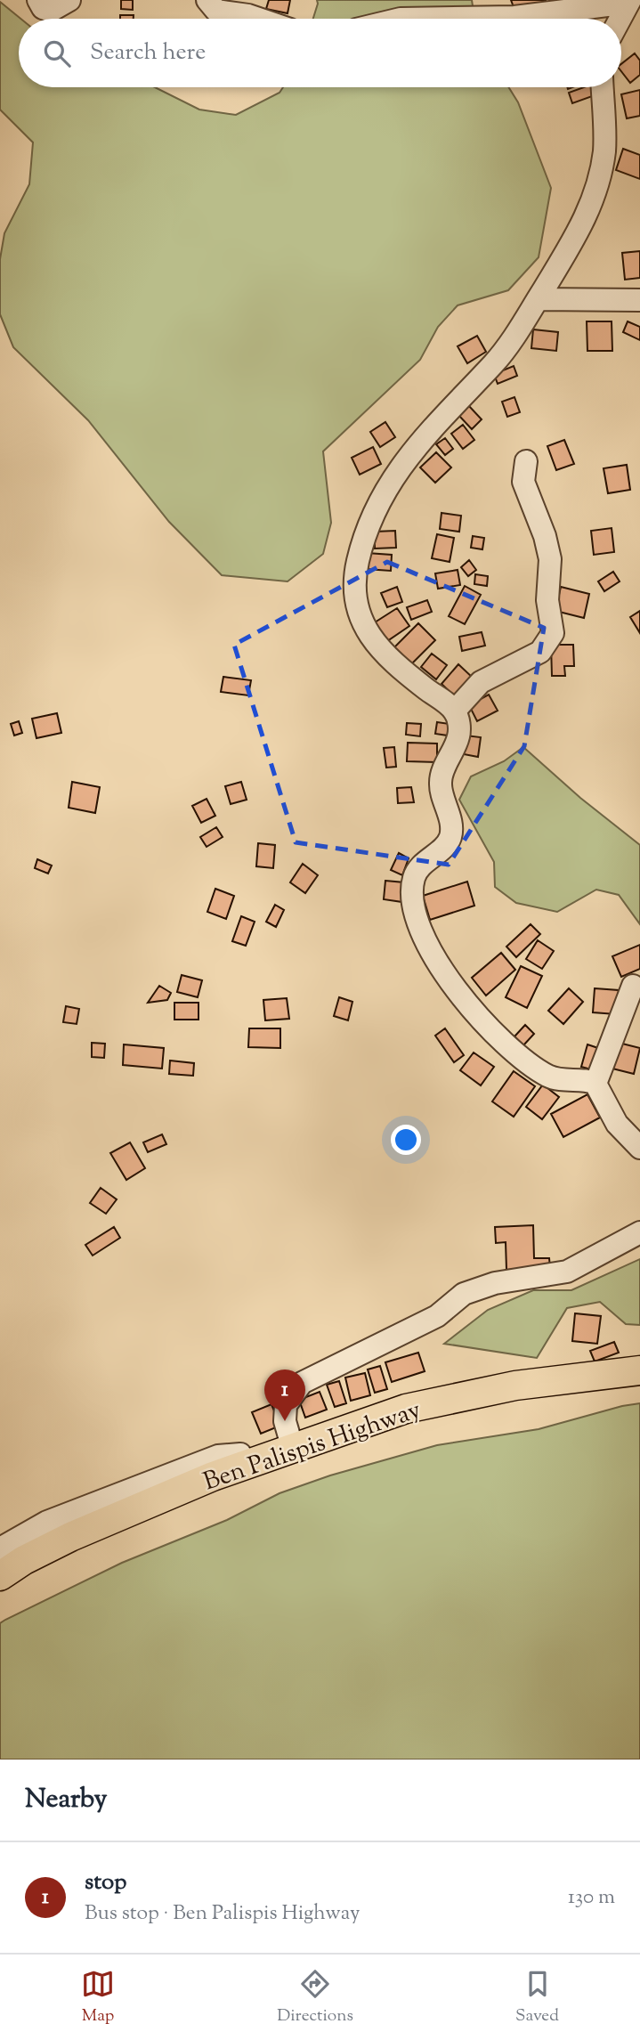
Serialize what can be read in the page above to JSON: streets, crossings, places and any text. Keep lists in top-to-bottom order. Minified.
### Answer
{"streets":{"main road":["Ben Palispis Highway"]},"page":{"search":"Search here","pins":"1","heading":"Nearby","list":[{"mark":"1","name":"stop","note":"Bus stop · Ben Palispis Highway","value":"130 m"}],"nav":["Map","Directions","Saved"]}}
